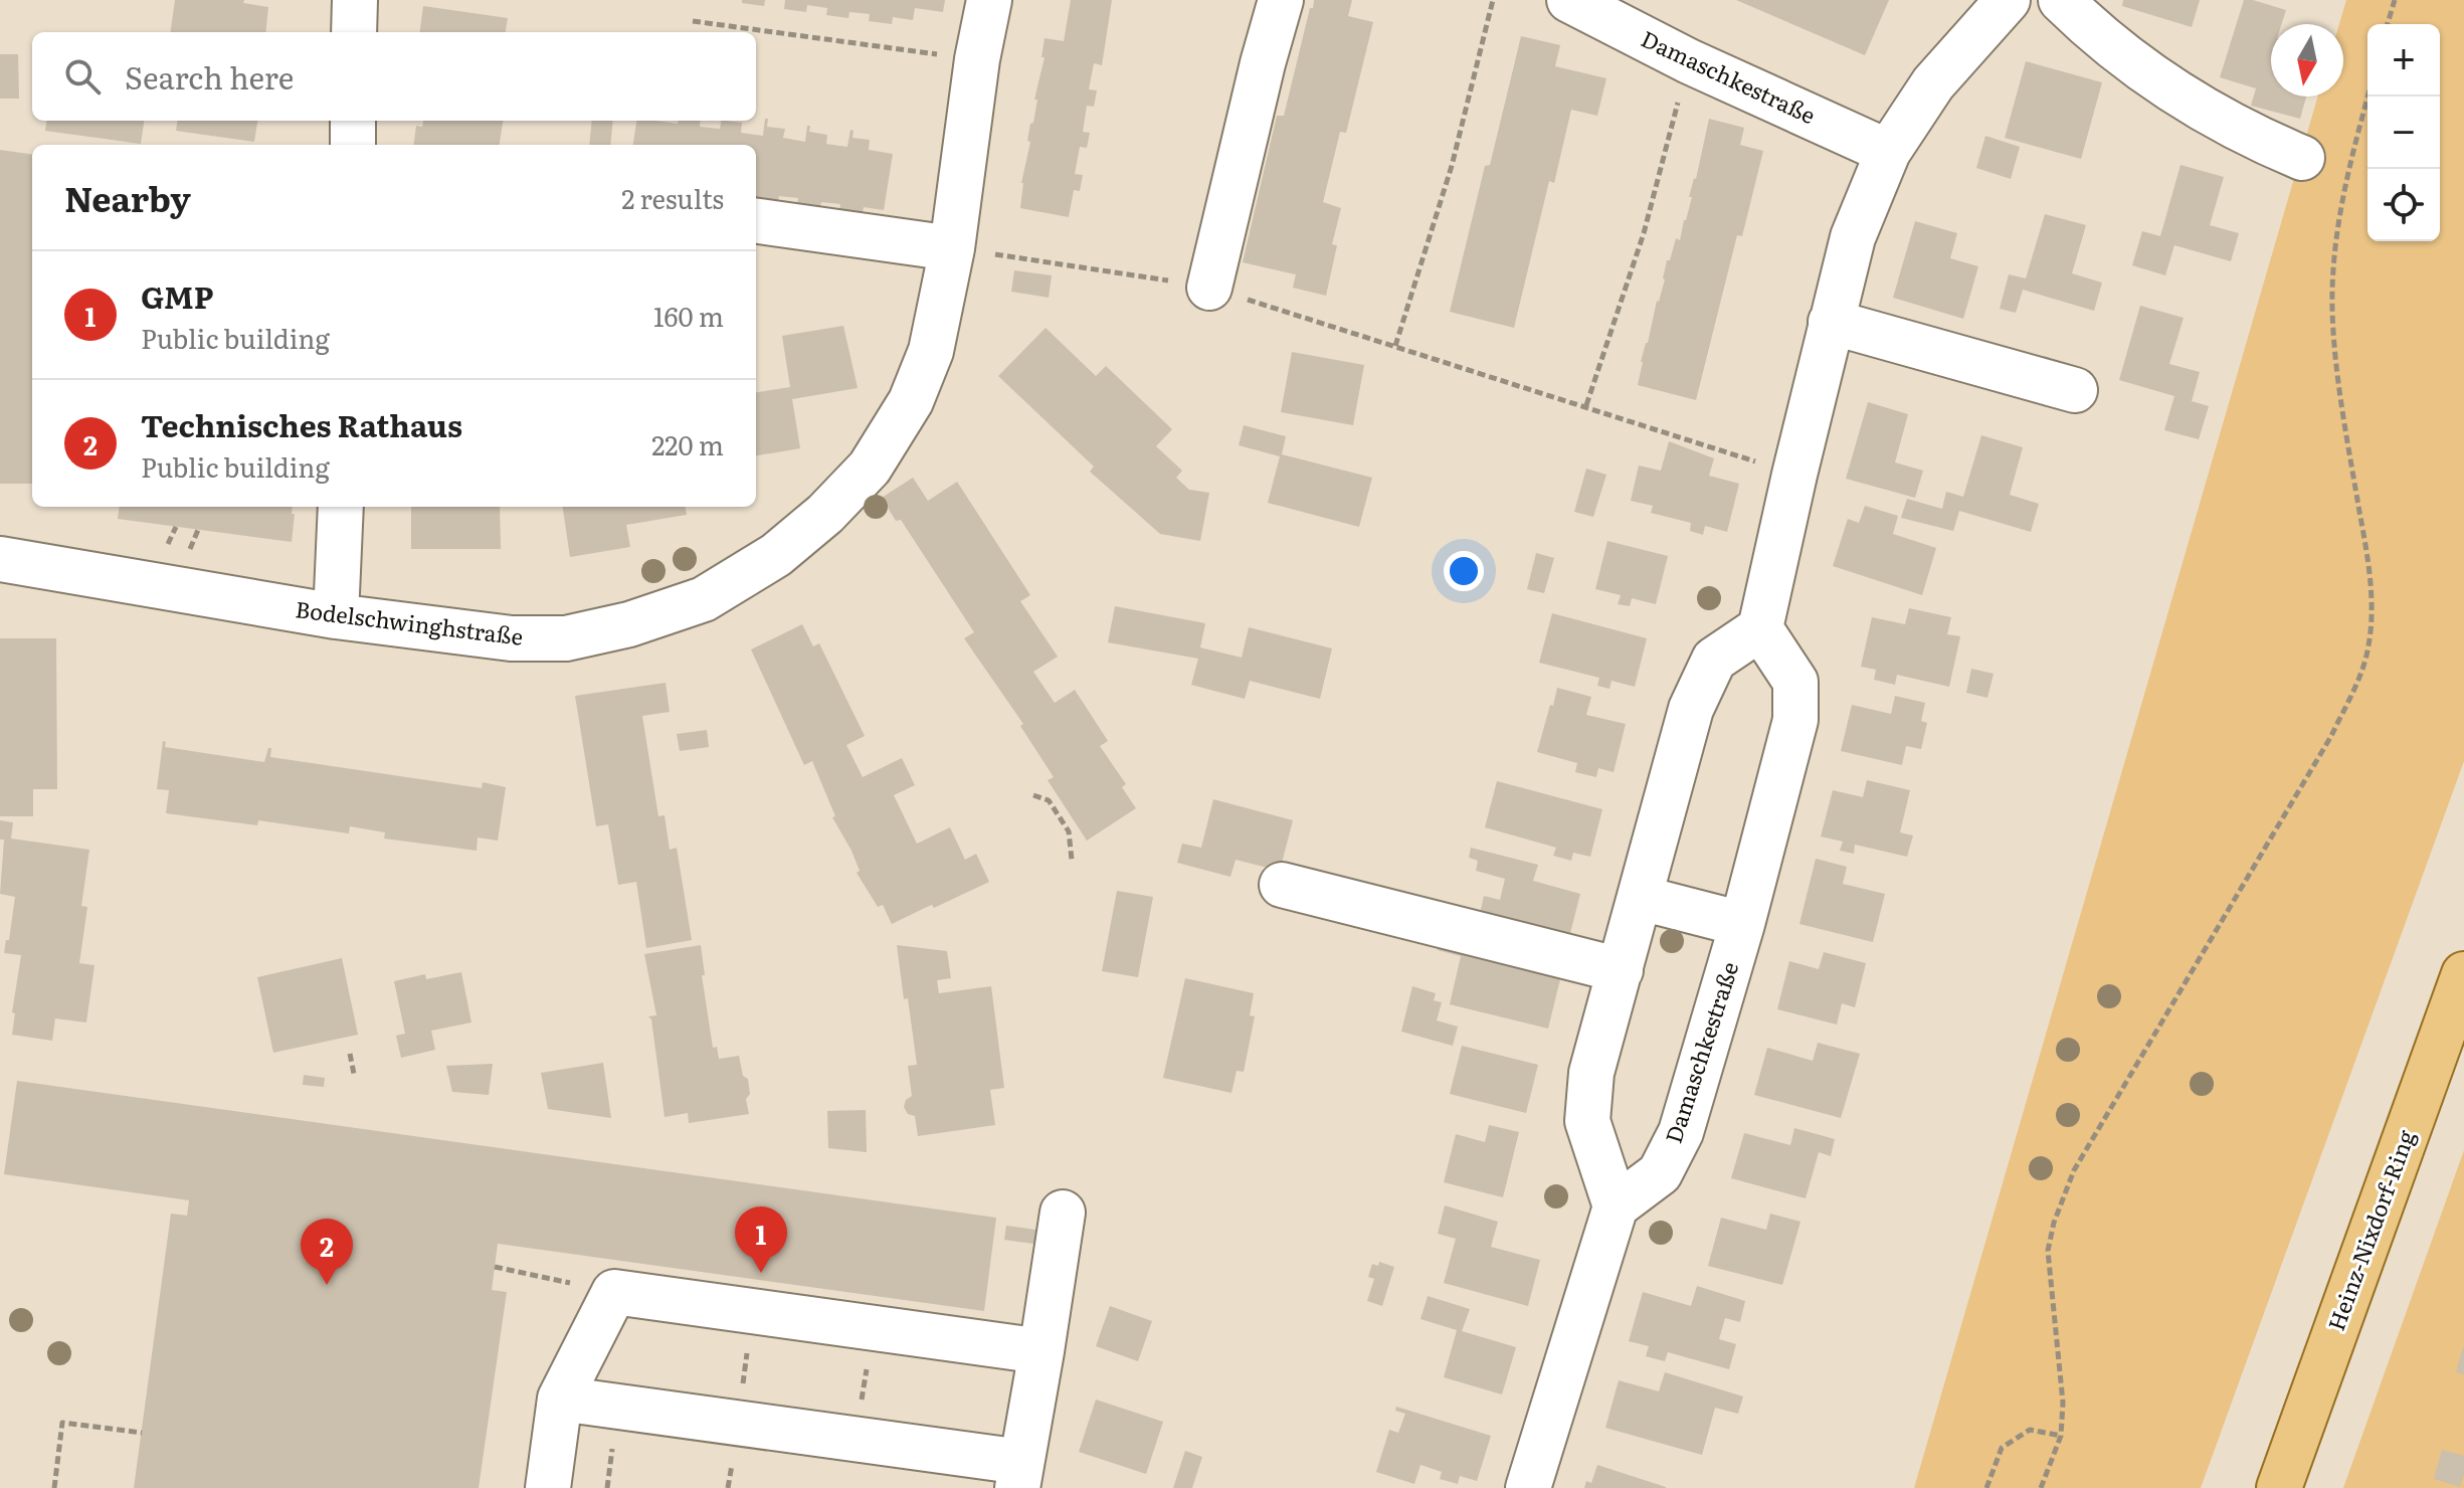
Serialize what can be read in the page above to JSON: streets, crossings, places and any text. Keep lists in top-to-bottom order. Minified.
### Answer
{"streets":{"main road":["Heinz-Nixdorf-Ring"],"street":["Damaschkestraße","Bodelschwinghstraße"]},"north":"bottom","page":{"map_buttons":["+","−"],"search":"Search here","heading":["Nearby","2 results"],"list":[{"mark":"1","name":"GMP","note":"Public building","value":"160 m"},{"mark":"2","name":"Technisches Rathaus","note":"Public building","value":"220 m"}],"pins":["1","2"]}}
